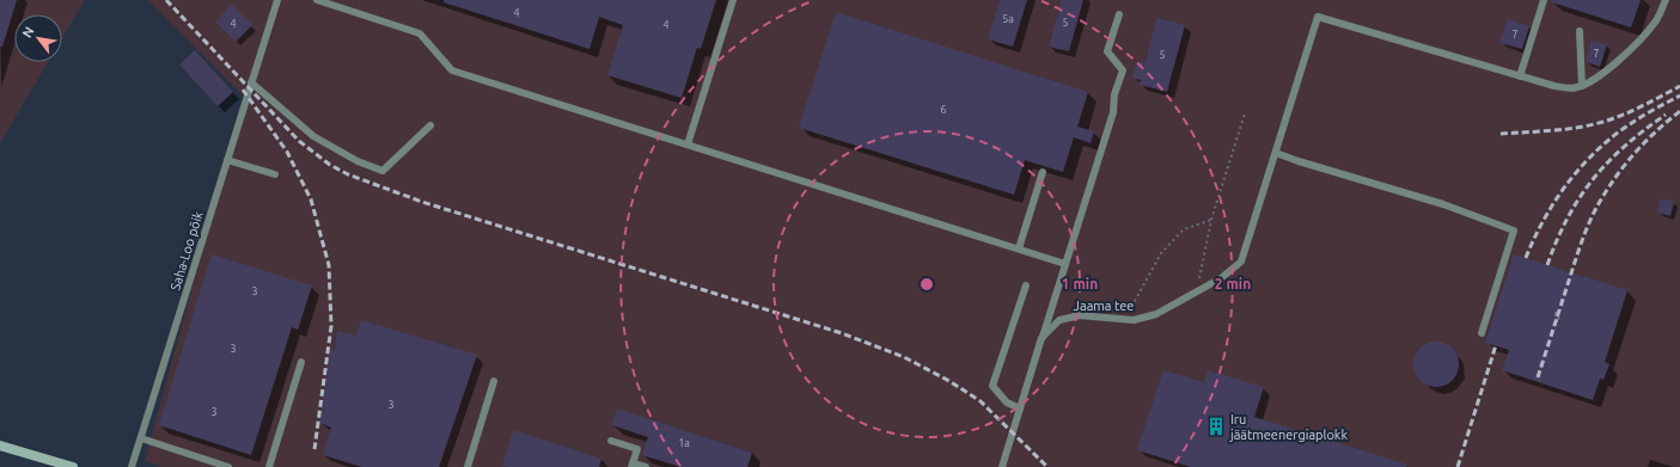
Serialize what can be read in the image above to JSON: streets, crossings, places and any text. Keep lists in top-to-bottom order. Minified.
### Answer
{"streets":{"lane":["Saha-Loo põik","Jaama tee"]},"places":{"building":["Iru jäätmeenergiaplokk"]},"house_numbers":["4","5a","5","4","4","7","7","5","6","3","5","3","3","3","1a"],"north":"top left","rings":["1 min","2 min"]}
